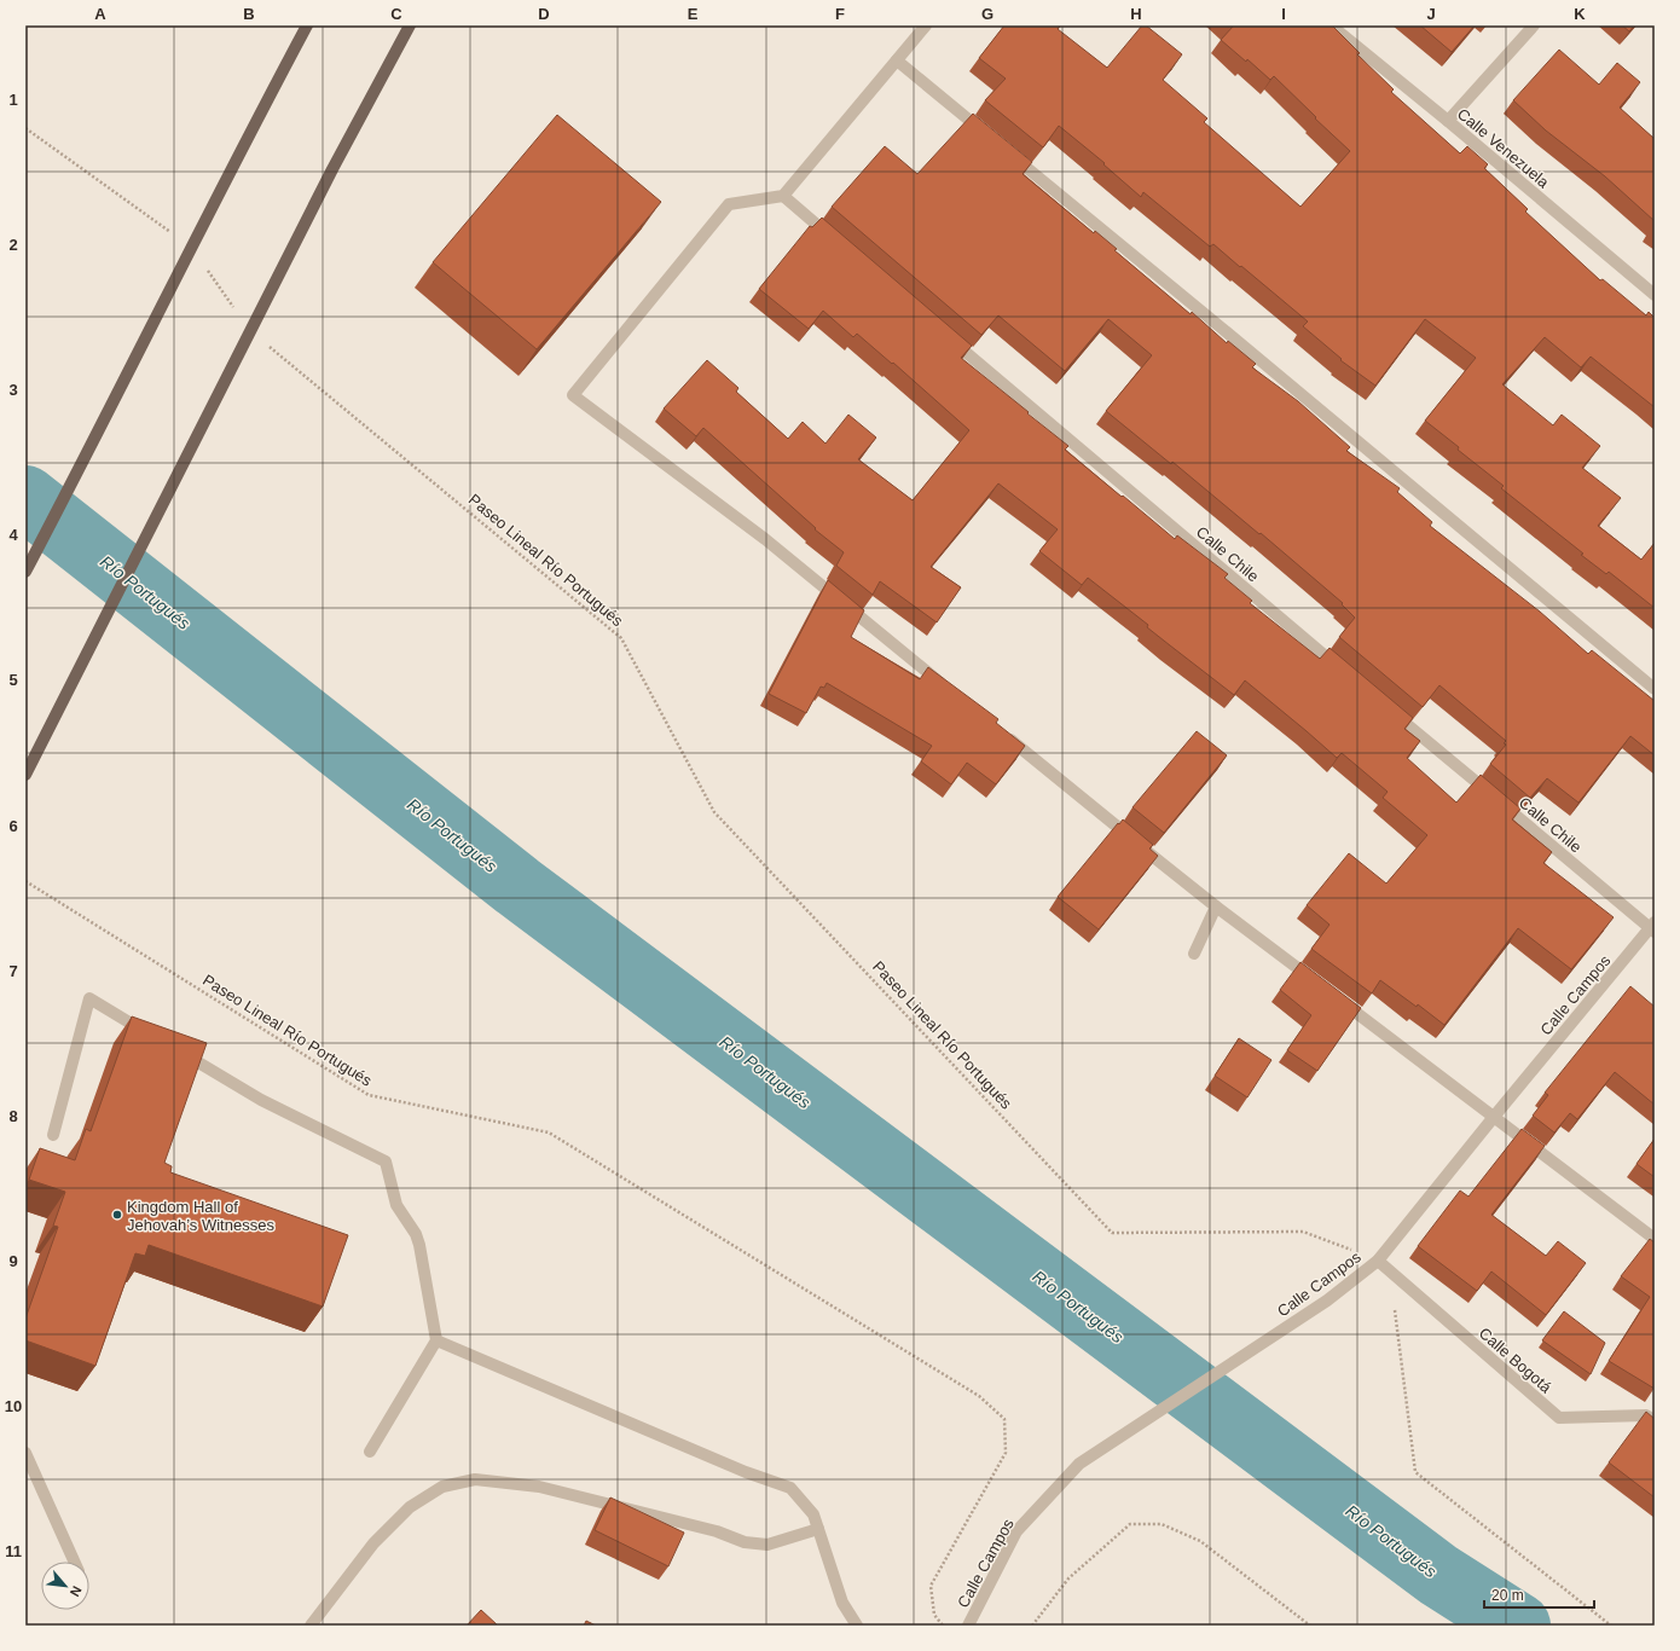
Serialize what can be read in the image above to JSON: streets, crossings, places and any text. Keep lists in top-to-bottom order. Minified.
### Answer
{"streets":{"street":["Calle Venezuela","Calle Chile","Calle Campos","Calle Bogotá"],"path":["Paseo Lineal Río Portugués"]},"crossings":[["Calle Chile","Calle Campos"],["Paseo Lineal Río Portugués","Calle Campos"],["Paseo Lineal Río Portugués","Calle Bogotá"],["Calle Campos","Calle Bogotá"]],"water":["Río Portugués"],"places":["Kingdom Hall of Jehovah’s Witnesses"],"scale_bar":"20 m","north":"bottom right","grid":{"columns":["A","B","C","D","E","F","G","H","I","J","K"],"rows":["1","2","3","4","5","6","7","8","9","10","11"]}}
